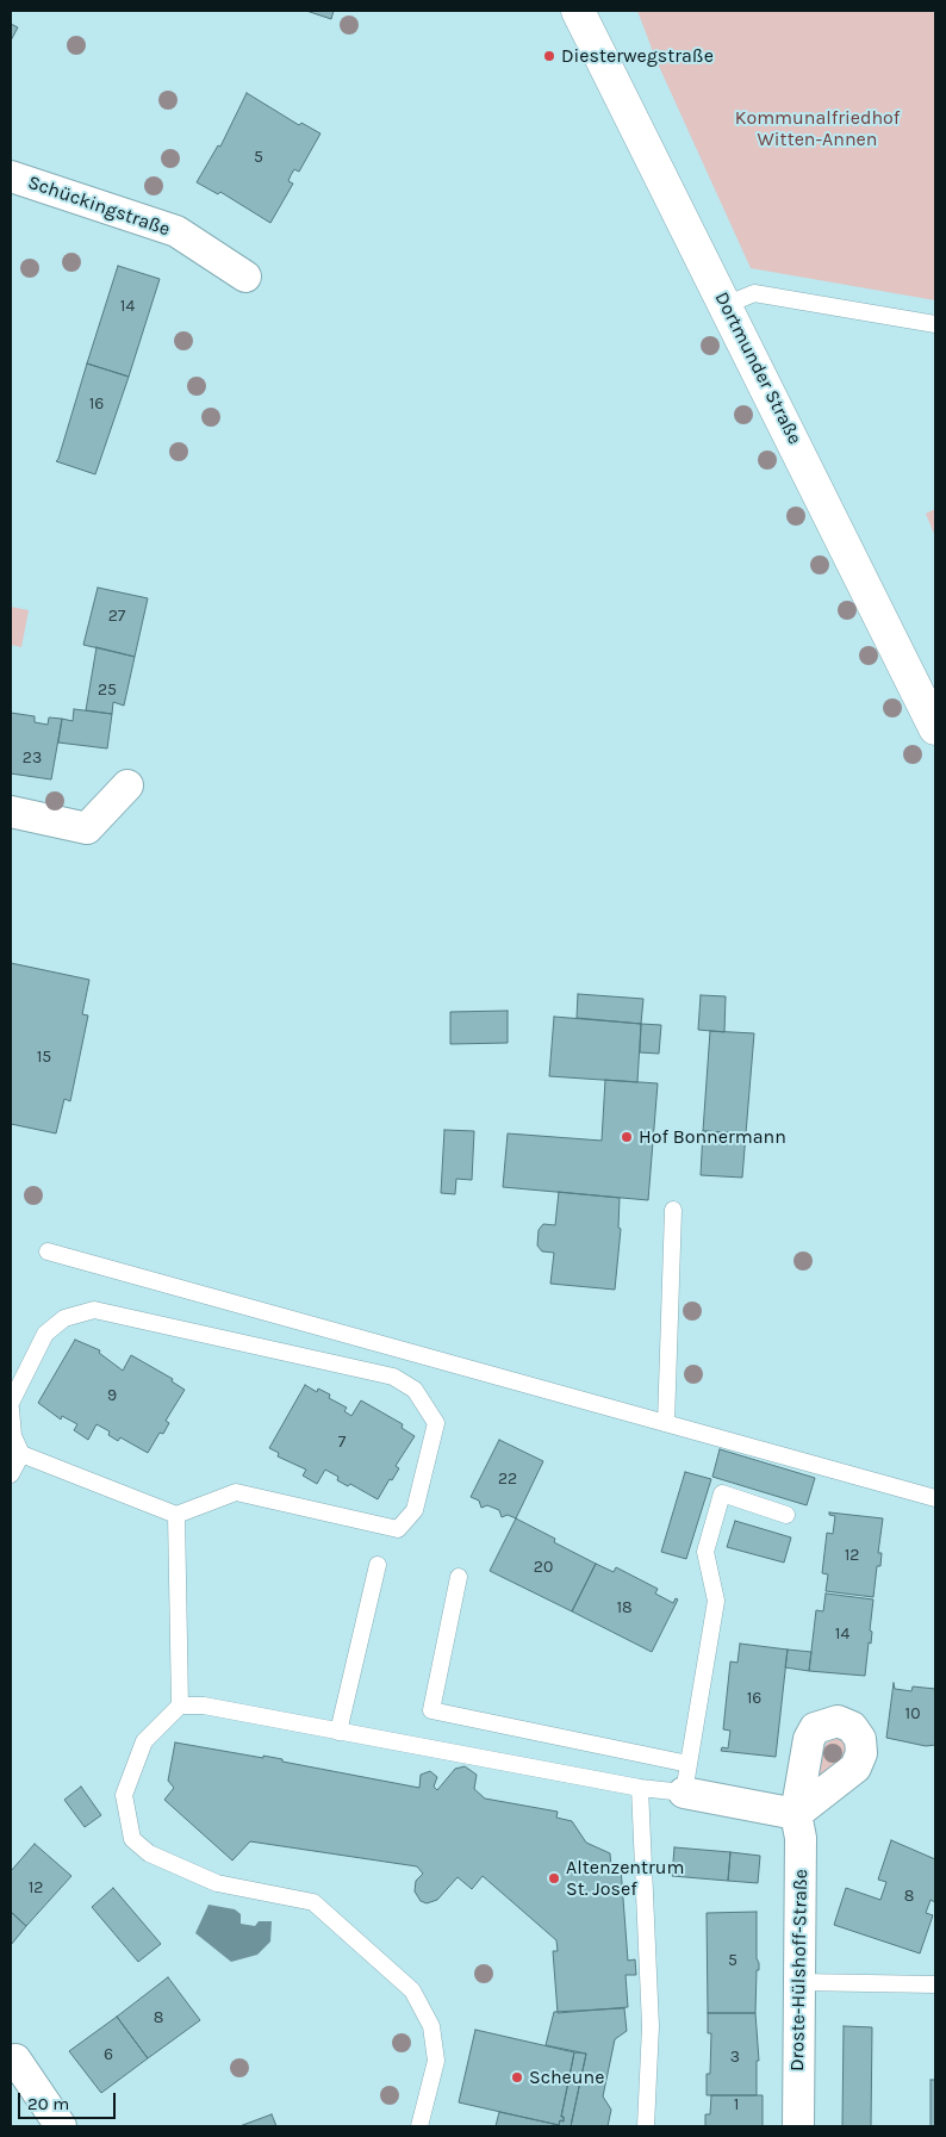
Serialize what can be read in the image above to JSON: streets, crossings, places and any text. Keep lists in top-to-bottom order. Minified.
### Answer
{"streets":{"main road":["Dortmunder Straße"],"street":["Schückingstraße","Droste-Hülshoff-Straße"]},"parks":["Kommunalfriedhof Witten-Annen"],"places":["Diesterwegstraße","Hof Bonnermann","Altenzentrum St. Josef","Scheune"],"house_numbers":["5","14","16","27","25","23","15","9","7","22","12","20","18","14","16","10","12","8","5","8","6","3","1"],"scale_bar":"20 m"}
